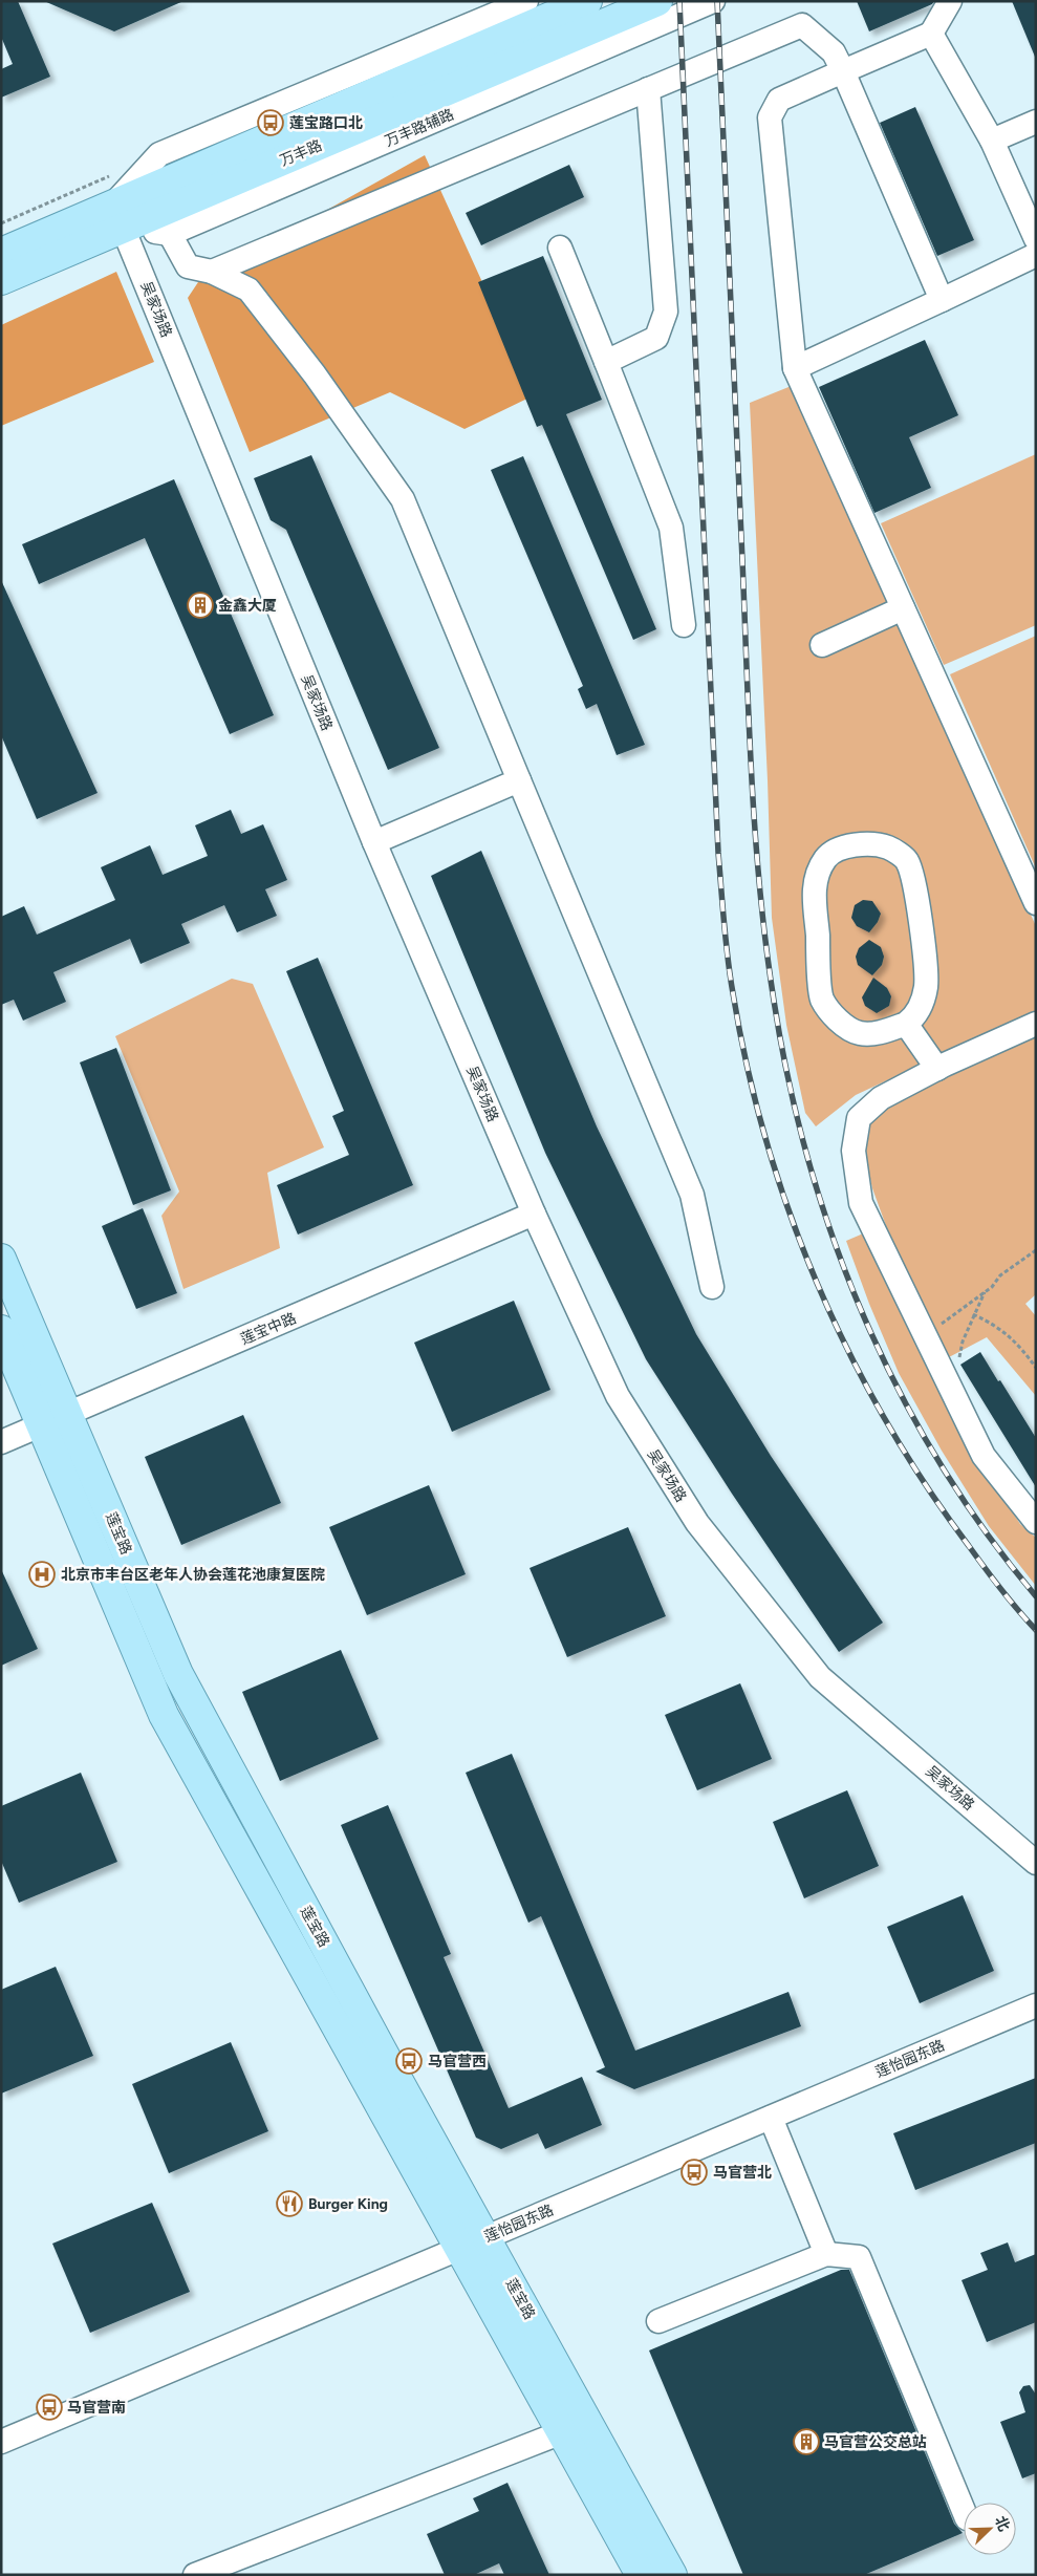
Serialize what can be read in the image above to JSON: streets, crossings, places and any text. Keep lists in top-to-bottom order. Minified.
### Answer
{"streets":{"main road":["万丰路","莲宝路"],"street":["万丰路辅路","吴家场路","莲宝中路","莲怡园东路"]},"crossings":[["万丰路辅路","万丰路"],["万丰路","吴家场路"],["吴家场路","莲宝中路"],["莲宝中路","莲宝路"],["莲宝路","莲怡园东路"]],"places":{"bus stop":["莲宝路口北","马官营西","马官营北","马官营南"],"building":["金鑫大厦","马官营公交总站"],"hospital":["北京市丰台区老年人协会莲花池康复医院"],"restaurant":["Burger King"]},"north":"top right"}
